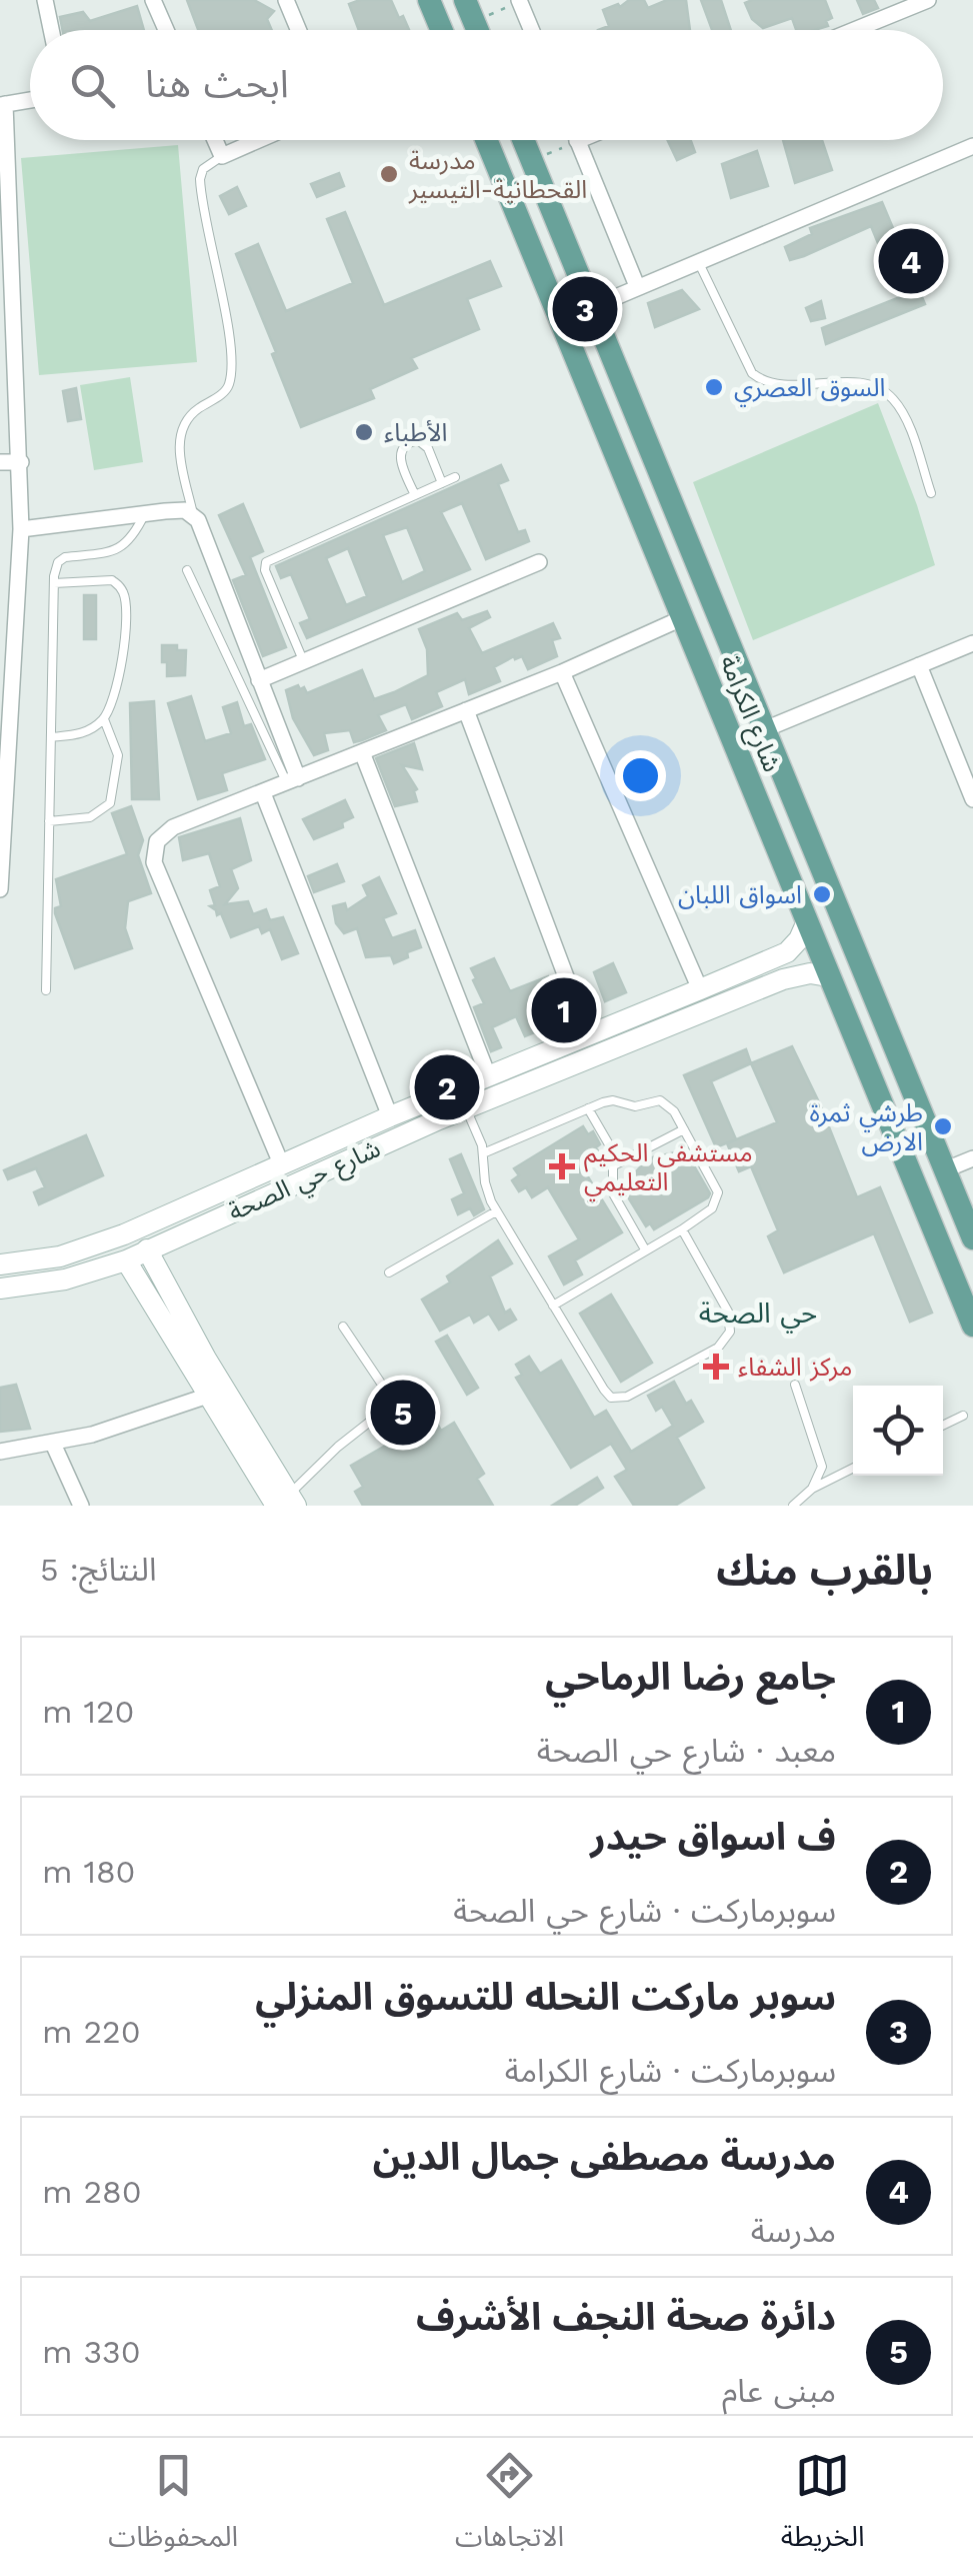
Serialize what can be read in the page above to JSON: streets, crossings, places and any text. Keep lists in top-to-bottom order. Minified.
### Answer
{"streets":{"main road":["شارع الكرامة","شارع حي الصحة"]},"crossings":[["شارع الكرامة","شارع حي الصحة"]],"districts":["حي الصحة"],"places":{"other":["مدرسة القحطانية-التيسير","السوق العصري","الأطباء","اسواق اللبان","طرشي ثمرة الارض"],"health":["مستشفى الحكيم التعليمي","مركز الشفاء"]},"page":{"search":"ابحث هنا","pins":["4","3","1","2","5"],"heading":["بالقرب منك","النتائج: 5"],"list":[{"mark":"1","name":"جامع رضا الرماحي","note":"معبد · شارع حي الصحة","value":"120 m"},{"mark":"2","name":"ف اسواق حيدر","note":"سوبرماركت · شارع حي الصحة","value":"180 m"},{"mark":"3","name":"سوبر ماركت النحله للتسوق المنزلي","note":"سوبرماركت · شارع الكرامة","value":"220 m"},{"mark":"4","name":"مدرسة مصطفى جمال الدين","note":"مدرسة","value":"280 m"},{"mark":"5","name":"دائرة صحة النجف الأشرف","note":"مبنى عام","value":"330 m"}],"nav":["الخريطة","الاتجاهات","المحفوظات"]}}
